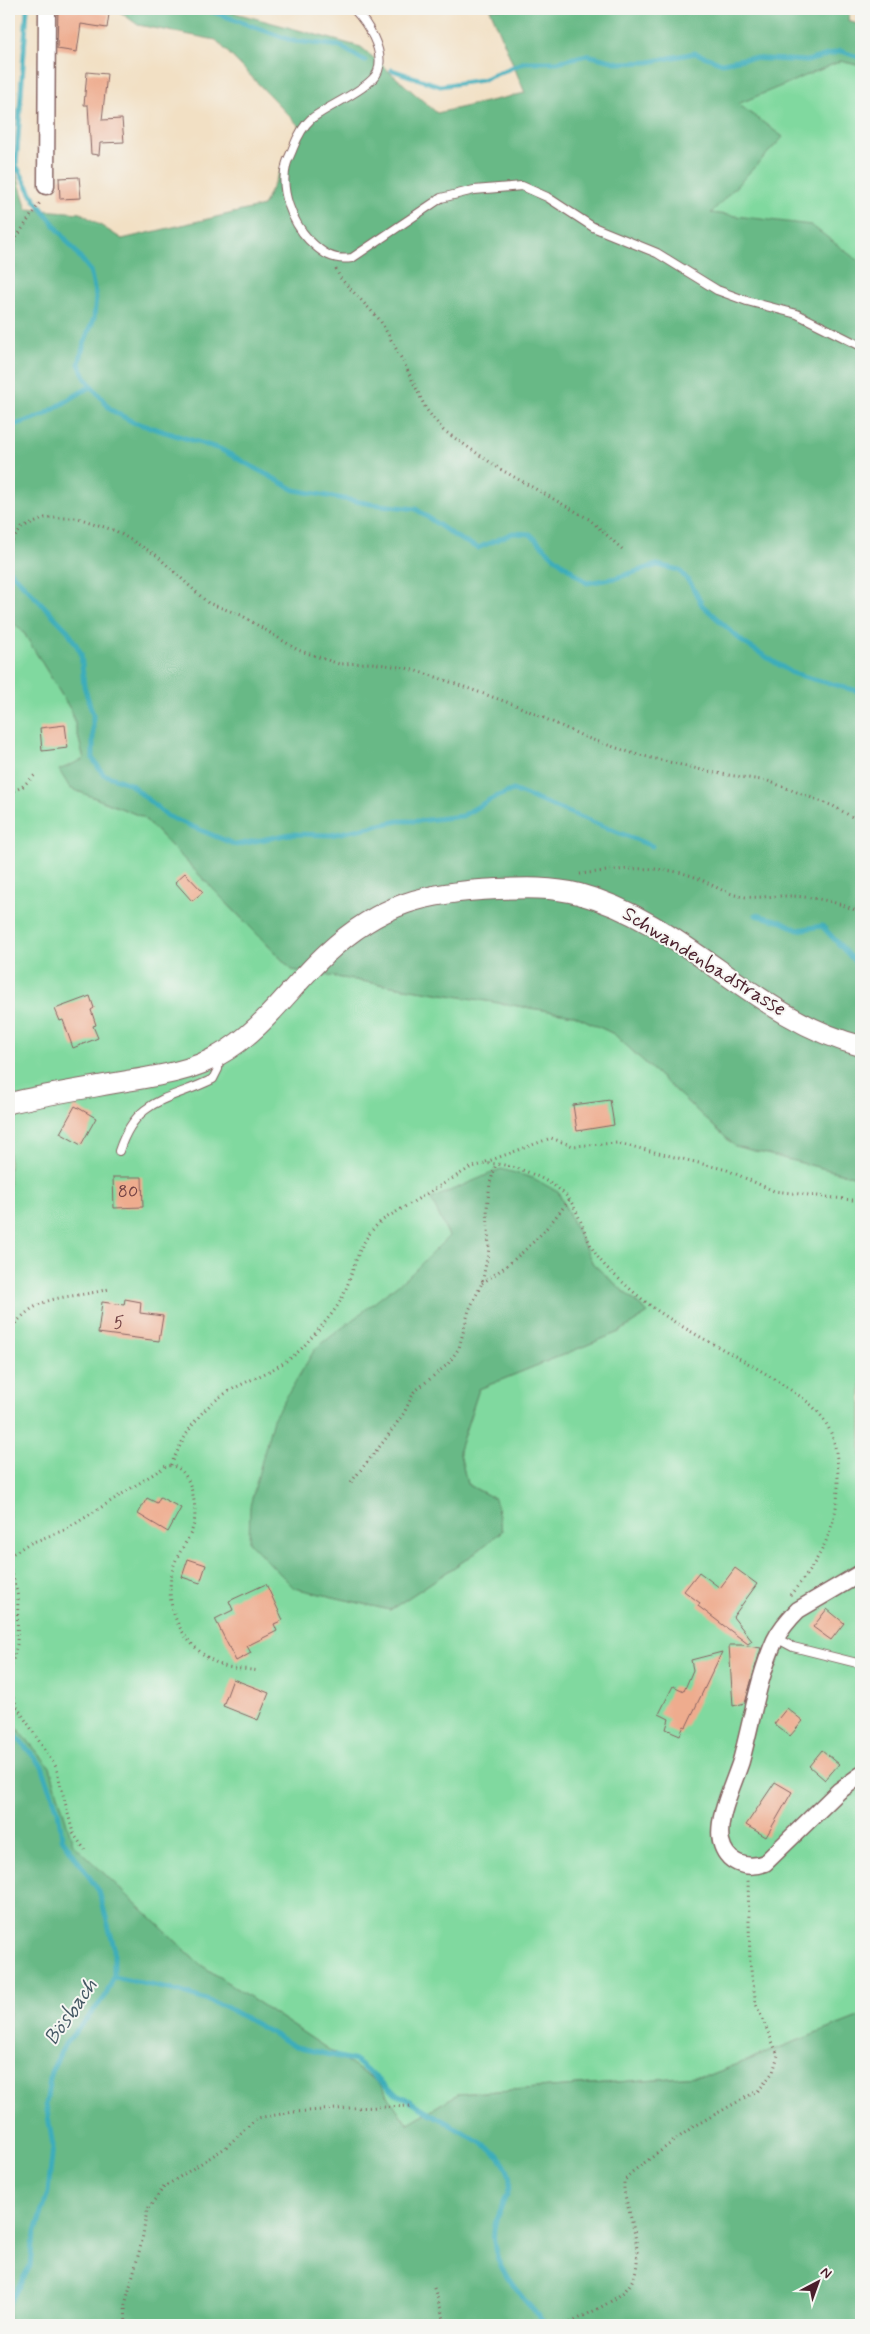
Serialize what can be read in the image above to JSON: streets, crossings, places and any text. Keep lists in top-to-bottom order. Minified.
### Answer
{"streets":{"street":["Schwandenbadstrasse"]},"water":["Bösbach"],"house_numbers":["80","5"],"north":"top right"}
